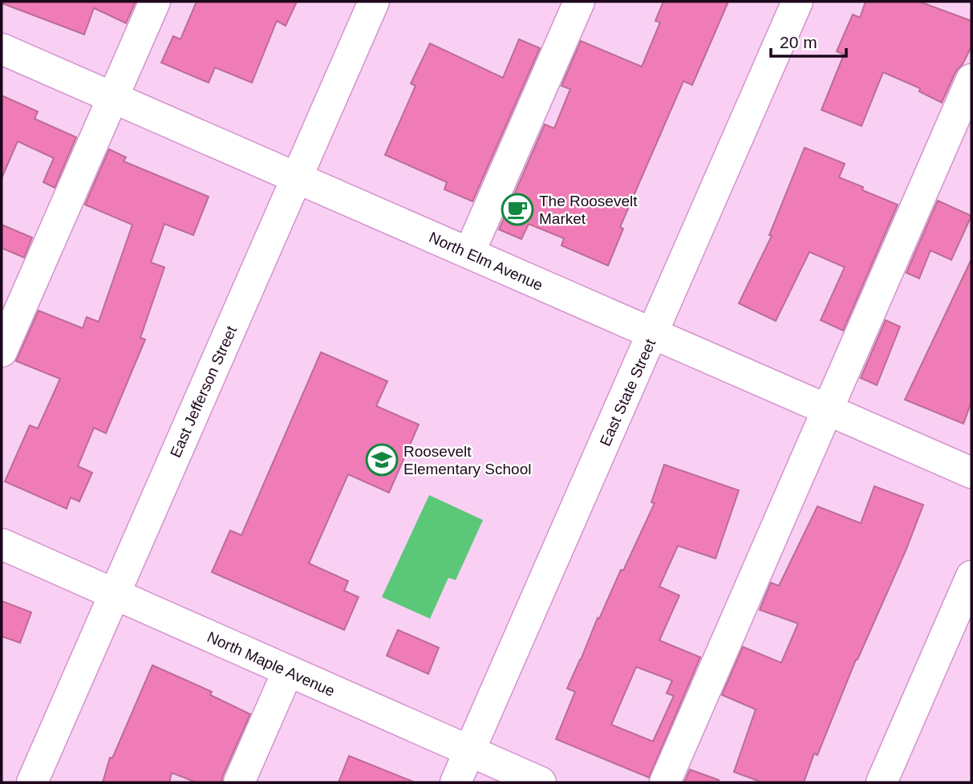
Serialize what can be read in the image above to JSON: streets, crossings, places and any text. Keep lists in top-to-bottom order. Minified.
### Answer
{"streets":{"street":["North Elm Avenue","East Jefferson Street","East State Street","North Maple Avenue"]},"crossings":[["North Elm Avenue","East Jefferson Street"],["North Elm Avenue","East State Street"],["East Jefferson Street","North Maple Avenue"],["East State Street","North Maple Avenue"]],"places":{"cafe":["The Roosevelt Market"],"school or university":["Roosevelt Elementary School"]},"scale_bar":"20 m"}
